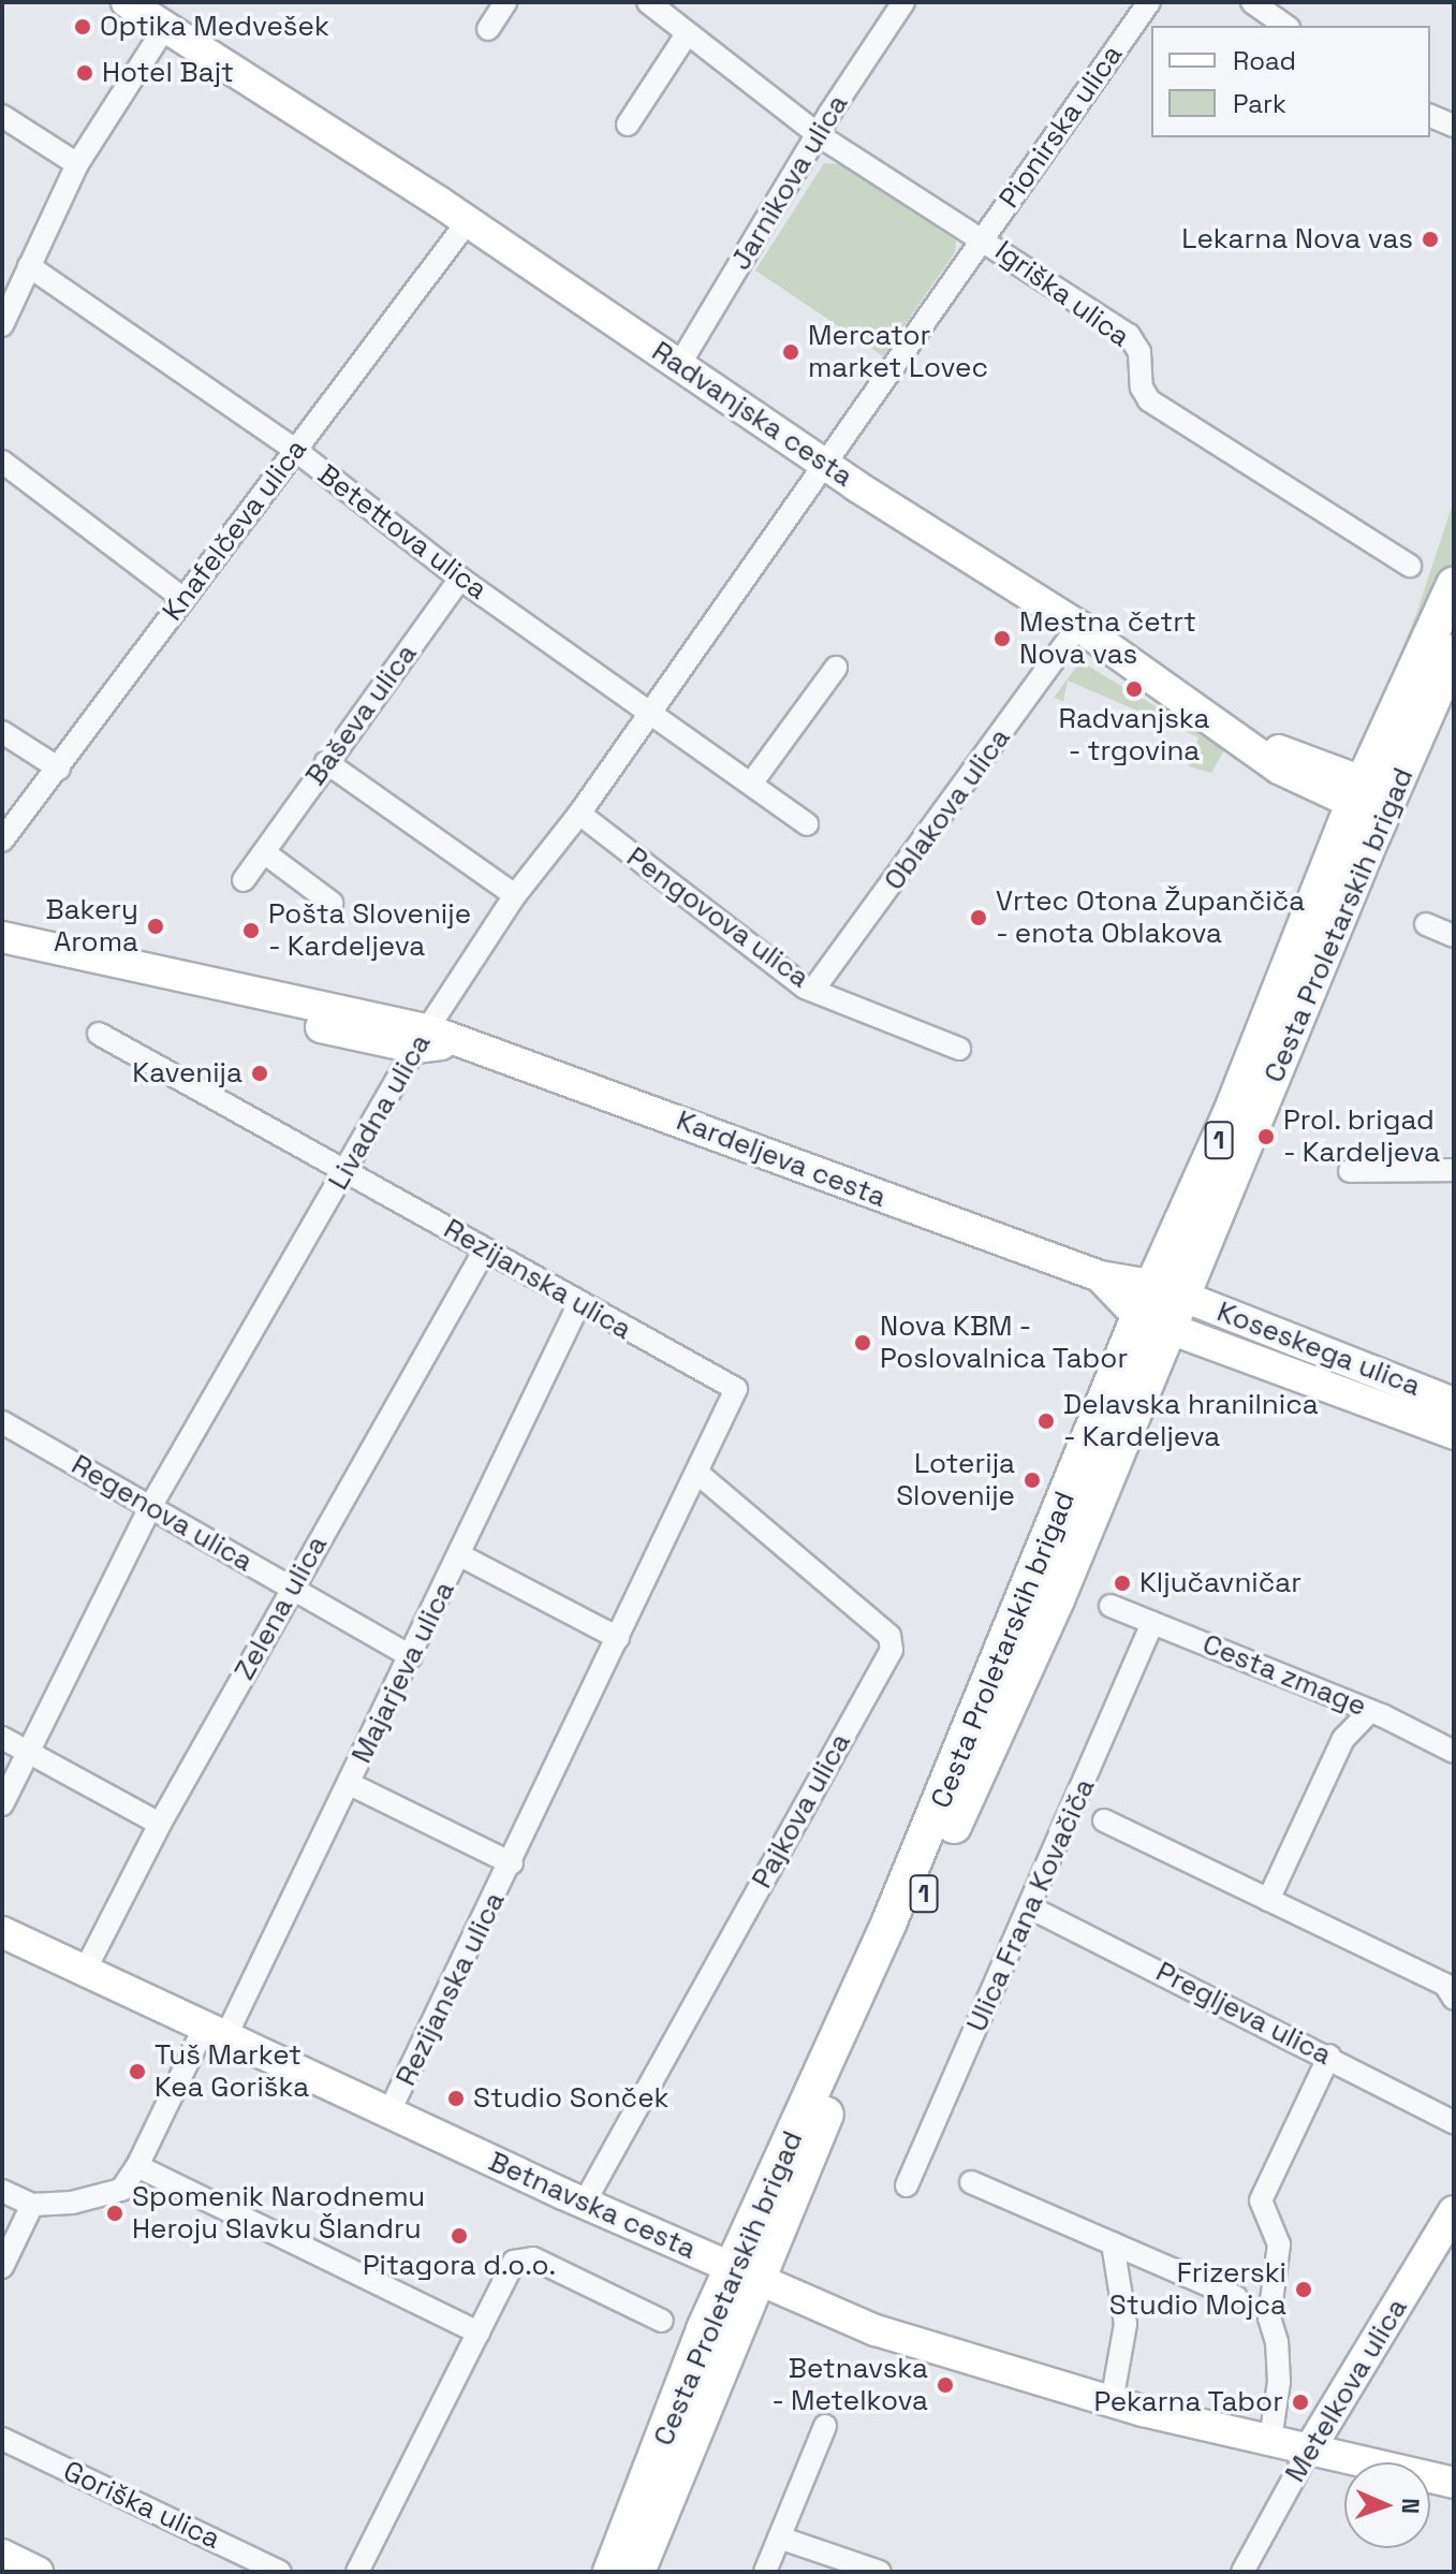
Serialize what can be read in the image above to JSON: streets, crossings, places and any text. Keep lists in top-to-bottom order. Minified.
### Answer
{"streets":{"main road":["Cesta Proletarskih brigad","1"],"street":["Pionirska ulica","Jarnikova ulica","Igriška ulica","Radvanjska cesta","Knafelčeva ulica","Betettova ulica","Baševa ulica","Oblakova ulica","Pengovova ulica","Livadna ulica","Kardeljeva cesta","Rezijanska ulica","Koseskega ulica","Regenova ulica","Zelena ulica","Majarjeva ulica","Cesta zmage","Pajkova ulica","Ulica Frana Kovačiča","Pregljeva ulica","Betnavska cesta","Metelkova ulica","Goriška ulica"]},"crossings":[["Pionirska ulica","Igriška ulica"],["Pionirska ulica","Radvanjska cesta"],["Pionirska ulica","Livadna ulica"],["Jarnikova ulica","Igriška ulica"],["Jarnikova ulica","Radvanjska cesta"],["Radvanjska cesta","Knafelčeva ulica"],["Radvanjska cesta","Oblakova ulica"],["Radvanjska cesta","Cesta Proletarskih brigad"],["Radvanjska cesta","Livadna ulica"],["Knafelčeva ulica","Betettova ulica"],["Betettova ulica","Baševa ulica"],["Betettova ulica","Livadna ulica"],["Oblakova ulica","Pengovova ulica"],["Pengovova ulica","Livadna ulica"],["Cesta Proletarskih brigad","Kardeljeva cesta"],["Cesta Proletarskih brigad","Koseskega ulica"],["Cesta Proletarskih brigad","Betnavska cesta"],["Livadna ulica","Kardeljeva cesta"],["Livadna ulica","Rezijanska ulica"],["Livadna ulica","Regenova ulica"],["Kardeljeva cesta","Koseskega ulica"],["Rezijanska ulica","Zelena ulica"],["Rezijanska ulica","Majarjeva ulica"],["Rezijanska ulica","Pajkova ulica"],["Rezijanska ulica","Betnavska cesta"],["Regenova ulica","Zelena ulica"],["Regenova ulica","Majarjeva ulica"],["Zelena ulica","Betnavska cesta"],["Majarjeva ulica","Betnavska cesta"],["Cesta zmage","Ulica Frana Kovačiča"],["Pajkova ulica","Betnavska cesta"],["Ulica Frana Kovačiča","Pregljeva ulica"],["Betnavska cesta","Metelkova ulica"]],"places":["Optika Medvešek","Hotel Bajt","Lekarna Nova vas","Mercator market Lovec","Mestna četrt Nova vas","Radvanjska - trgovina","Vrtec Otona Župančiča - enota Oblakova","Bakery Aroma","Pošta Slovenije - Kardeljeva","Kavenija","Prol. brigad - Kardeljeva","Nova KBM - Poslovalnica Tabor","Delavska hranilnica - Kardeljeva","Loterija Slovenije","Ključavničar","Tuš Market Kea Goriška","Studio Sonček","Spomenik Narodnemu Heroju Slavku Šlandru","Pitagora d.o.o.","Frizerski Studio Mojca","Betnavska - Metelkova","Pekarna Tabor"],"legend":["Road","Park"],"north":"right"}
